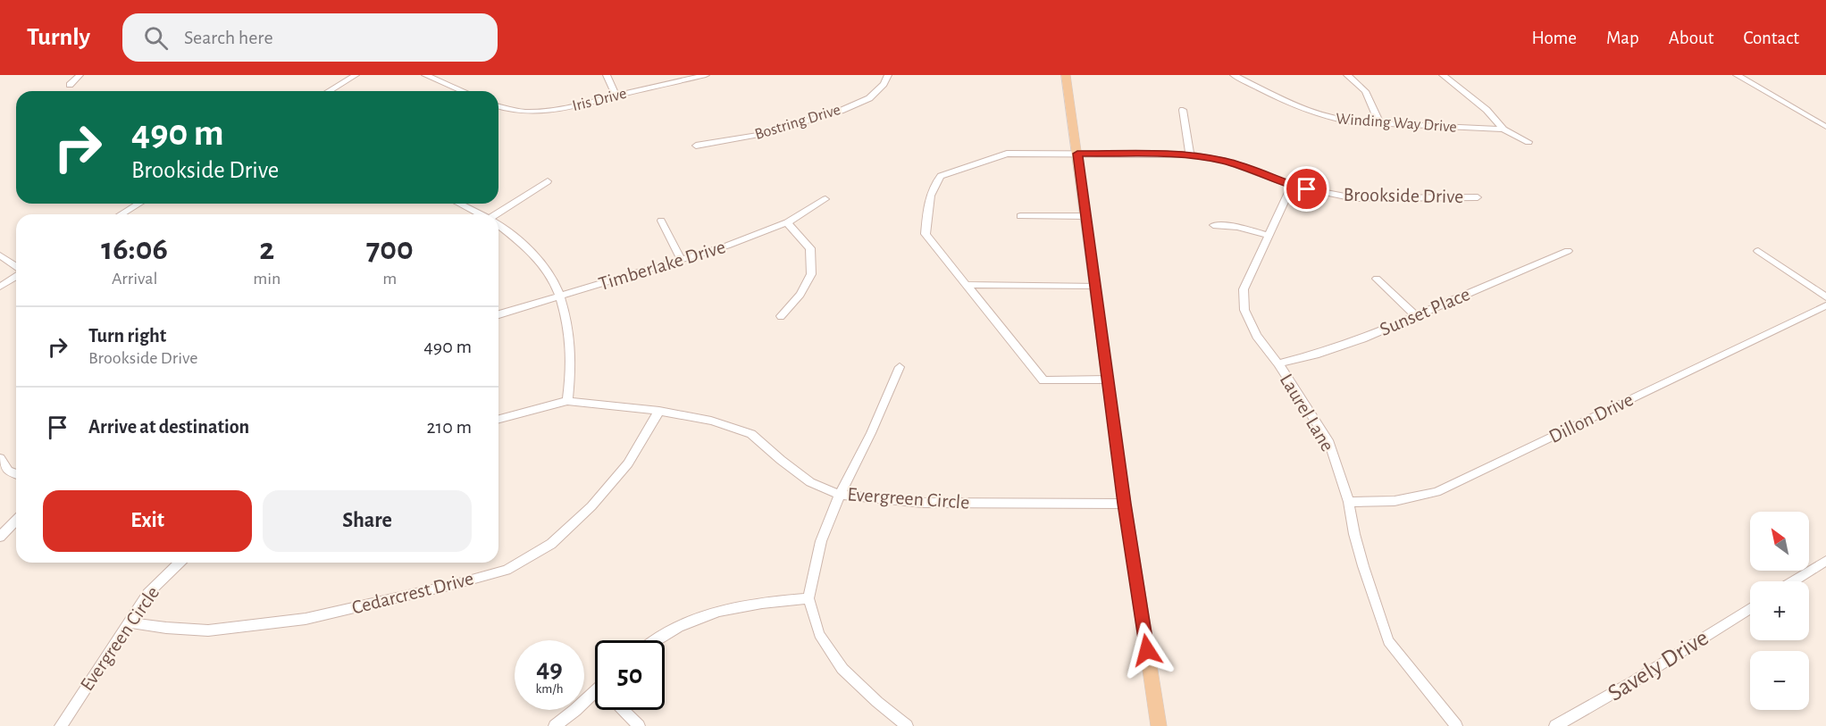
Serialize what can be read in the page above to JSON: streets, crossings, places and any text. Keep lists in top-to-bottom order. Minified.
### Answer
{"streets":{"street":["Iris Drive","Bostring Drive","Winding Way Drive","Brookside Drive","Timberlake Drive","Sunset Place","Laurel Lane","Dillon Drive","Evergreen Circle","Cedarcrest Drive","Savely Drive"]},"crossings":[["Brookside Drive","Laurel Lane"],["Sunset Place","Laurel Lane"],["Laurel Lane","Dillon Drive"],["Evergreen Circle","Cedarcrest Drive"]],"north":"top left","page":{"header":"Turnly","search":"Search here","nav":["Home","Map","About","Contact"],"turn":["490 m","Brookside Drive"],"eta":["16:06","Arrival","2","min","700","m"],"list":[{"name":"Turn right","note":"Brookside Drive","value":"490 m"},{"name":"Arrive at destination","value":"210 m"}],"buttons":["Exit","Share"],"map_buttons":["+","−"],"speed":"49 km/h","limit":"50"}}
